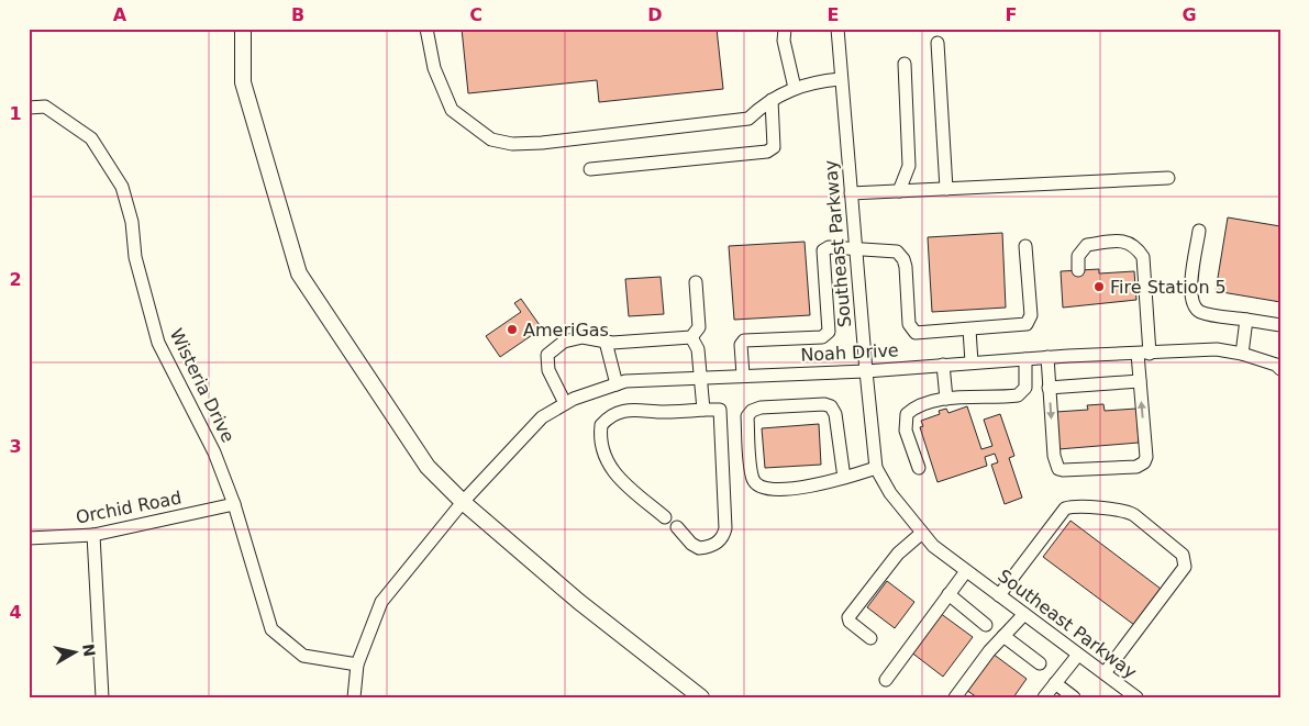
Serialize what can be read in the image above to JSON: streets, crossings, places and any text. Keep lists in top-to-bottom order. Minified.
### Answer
{"streets":{"street":["Southeast Parkway","Noah Drive","Wisteria Drive","Orchid Road"]},"crossings":[["Southeast Parkway","Noah Drive"],["Noah Drive","Wisteria Drive"],["Wisteria Drive","Orchid Road"]],"places":["Fire Station 5","AmeriGas"],"north":"right","grid":{"columns":["A","B","C","D","E","F","G"],"rows":["1","2","3","4"]}}
